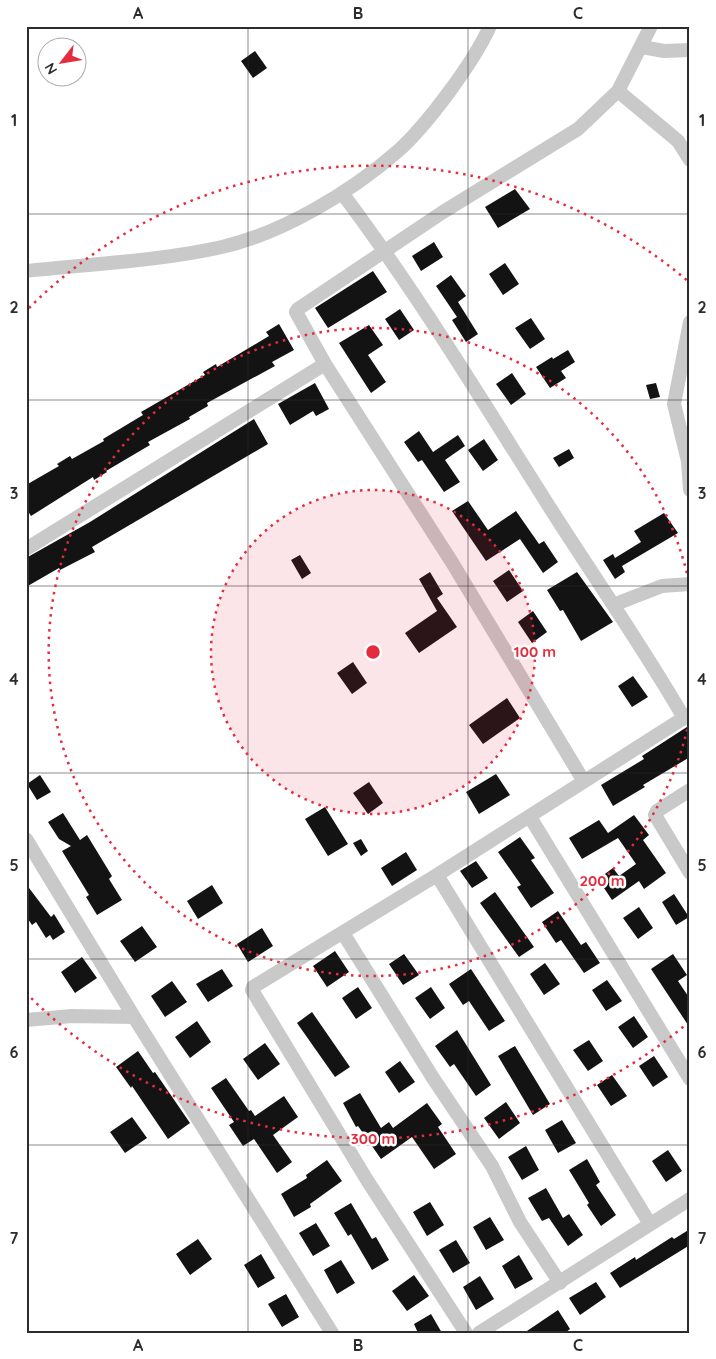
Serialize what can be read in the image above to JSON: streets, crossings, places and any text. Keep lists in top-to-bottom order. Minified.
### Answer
{"north":"bottom left","grid":{"columns":["A","B","C"],"rows":["1","2","3","4","5","6","7"]},"rings":["100 m","200 m","300 m"]}
